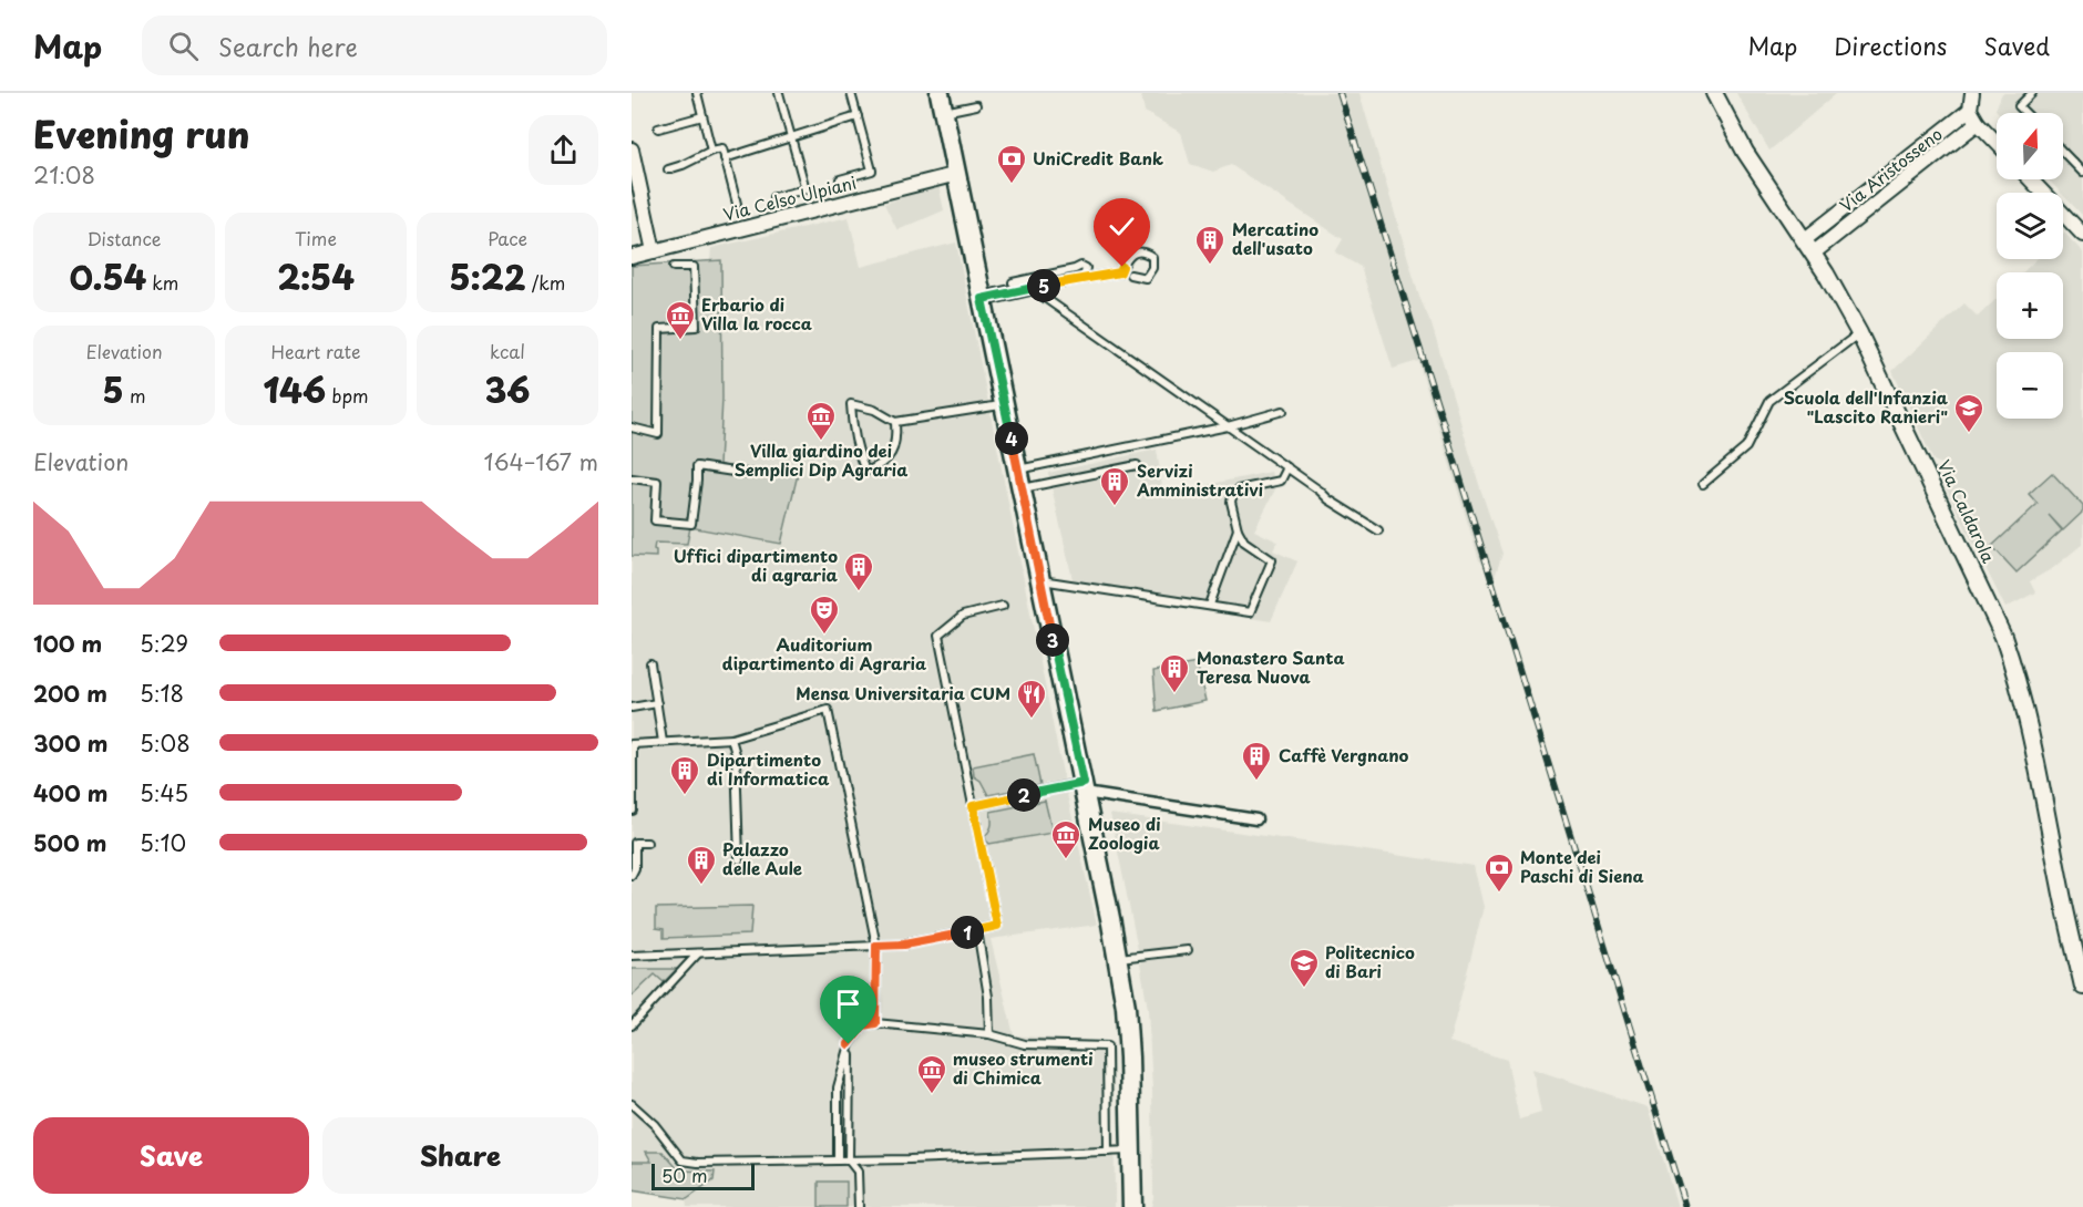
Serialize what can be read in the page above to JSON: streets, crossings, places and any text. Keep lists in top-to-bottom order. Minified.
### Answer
{"streets":{"street":["Via Aristosseno","Via Celso Ulpiani","Via Caldarola"]},"crossings":[["Via Aristosseno","Via Caldarola"]],"places":{"bank":["UniCredit Bank","Monte dei Paschi di Siena"],"building":["Mercatino dell'usato","Servizi Amministrativi","Uffici dipartimento di agraria","Monastero Santa Teresa Nuova","Caffè Vergnano","Dipartimento di Informatica","Palazzo delle Aule"],"museum":["Erbario di Villa la rocca","Villa giardino dei Semplici Dip Agraria","Museo di Zoologia","museo strumenti di Chimica"],"school or university":["Scuola dell'Infanzia \"Lascito Ranieri\"","Politecnico di Bari"],"theatre":["Auditorium dipartimento di Agraria"],"restaurant":["Mensa Universitaria CUM"]},"scale_bar":"50 m","north":"top","page":{"header":"Map","search":"Search here","nav":["Map","Directions","Saved"],"heading":["Evening run","21:08"],"map_buttons":["+","−"],"stats":[["Distance","0.54 km"],["Time","2:54"],["Pace","5:22 /km"],["Elevation","5 m"],["Heart rate","146 bpm"],["kcal","36"]],"pins":["5","4","3","2","1"],"chart":["Elevation","164–167 m"],"list":[{"name":"100 m","note":"5:29"},{"name":"200 m","note":"5:18"},{"name":"300 m","note":"5:08"},{"name":"400 m","note":"5:45"},{"name":"500 m","note":"5:10"}],"buttons":["Save","Share"],"scale":"50 m"}}
